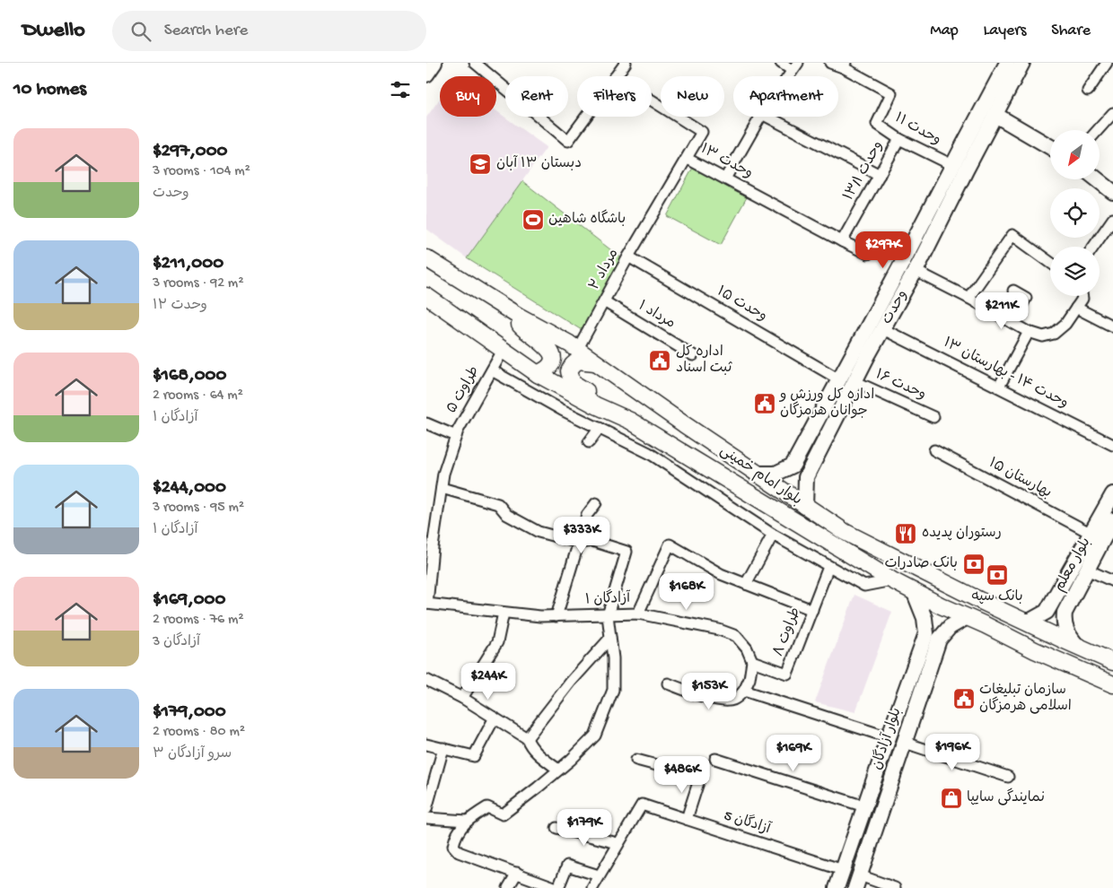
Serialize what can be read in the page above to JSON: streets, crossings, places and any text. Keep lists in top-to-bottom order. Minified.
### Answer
{"streets":{"main road":["بلوار امام خمینی"],"street":["وحدت ۱۱","وحدت ۱۳","وحدت ۱۳/۱","مرداد ۲","وحدت ۱۵","وحدت","مرداد ۱","وحدت ۱۴ - بهارستان ۱۳","وحدت ۱۶","طراوت ۵","بهارستان ۱۵","بلوار معلم","آزادگان ۱","طراوت ۸","بلوار آزادگان","آزادگان 5"]},"crossings":[["وحدت ۱۱","وحدت ۱۳/۱"],["وحدت ۱۱","وحدت"],["وحدت ۱۳","وحدت ۱۳/۱"],["وحدت ۱۳","مرداد ۲"],["مرداد ۲","وحدت ۱۵"],["مرداد ۲","مرداد ۱"],["مرداد ۲","بلوار امام خمینی"],["وحدت ۱۵","وحدت"],["وحدت ۱۵","وحدت ۱۶"],["وحدت","وحدت ۱۴ - بهارستان ۱۳"],["وحدت","وحدت ۱۶"],["وحدت","بلوار امام خمینی"],["طراوت ۵","بلوار امام خمینی"],["طراوت ۵","آزادگان ۱"],["بلوار امام خمینی","بلوار معلم"],["بلوار امام خمینی","بلوار آزادگان"],["بهارستان ۱۵","بلوار معلم"],["آزادگان ۱","طراوت ۸"],["بلوار آزادگان","آزادگان 5"]],"places":{"school or university":["دبستان ۱۳ آبان"],"sports":["باشگاه شاهین"],"public building":["اداره کل ثبت اسناد","اداره کل ورزش و جوانان هرمزگان","سازمان تبلیغات اسلامی هرمزگان"],"restaurant":["رستوران پدیده"],"bank":["بانک صادرات","بانک سپه"],"shop":["نمایندگی سایپا"]},"north":"bottom left","page":{"header":"Dwello","search":"Search here","nav":["Map","Layers","Share"],"heading":"10 homes","chip":["Buy","Rent","Filters","New","Apartment"],"list":[{"name":"$297,000","note":"3 rooms · 104 m² · وحدت"},{"name":"$211,000","note":"3 rooms · 92 m² · وحدت ۱۲"},{"name":"$168,000","note":"2 rooms · 64 m² · آزادگان ۱"},{"name":"$244,000","note":"3 rooms · 95 m² · آزادگان ۱"},{"name":"$169,000","note":"2 rooms · 76 m² · آزادگان 3"},{"name":"$179,000","note":"2 rooms · 80 m² · سرو آزادگان ۳"}],"price":["$297K","$211K","$333K","$168K","$244K","$153K","$196K","$169K","$486K","$179K"]}}
